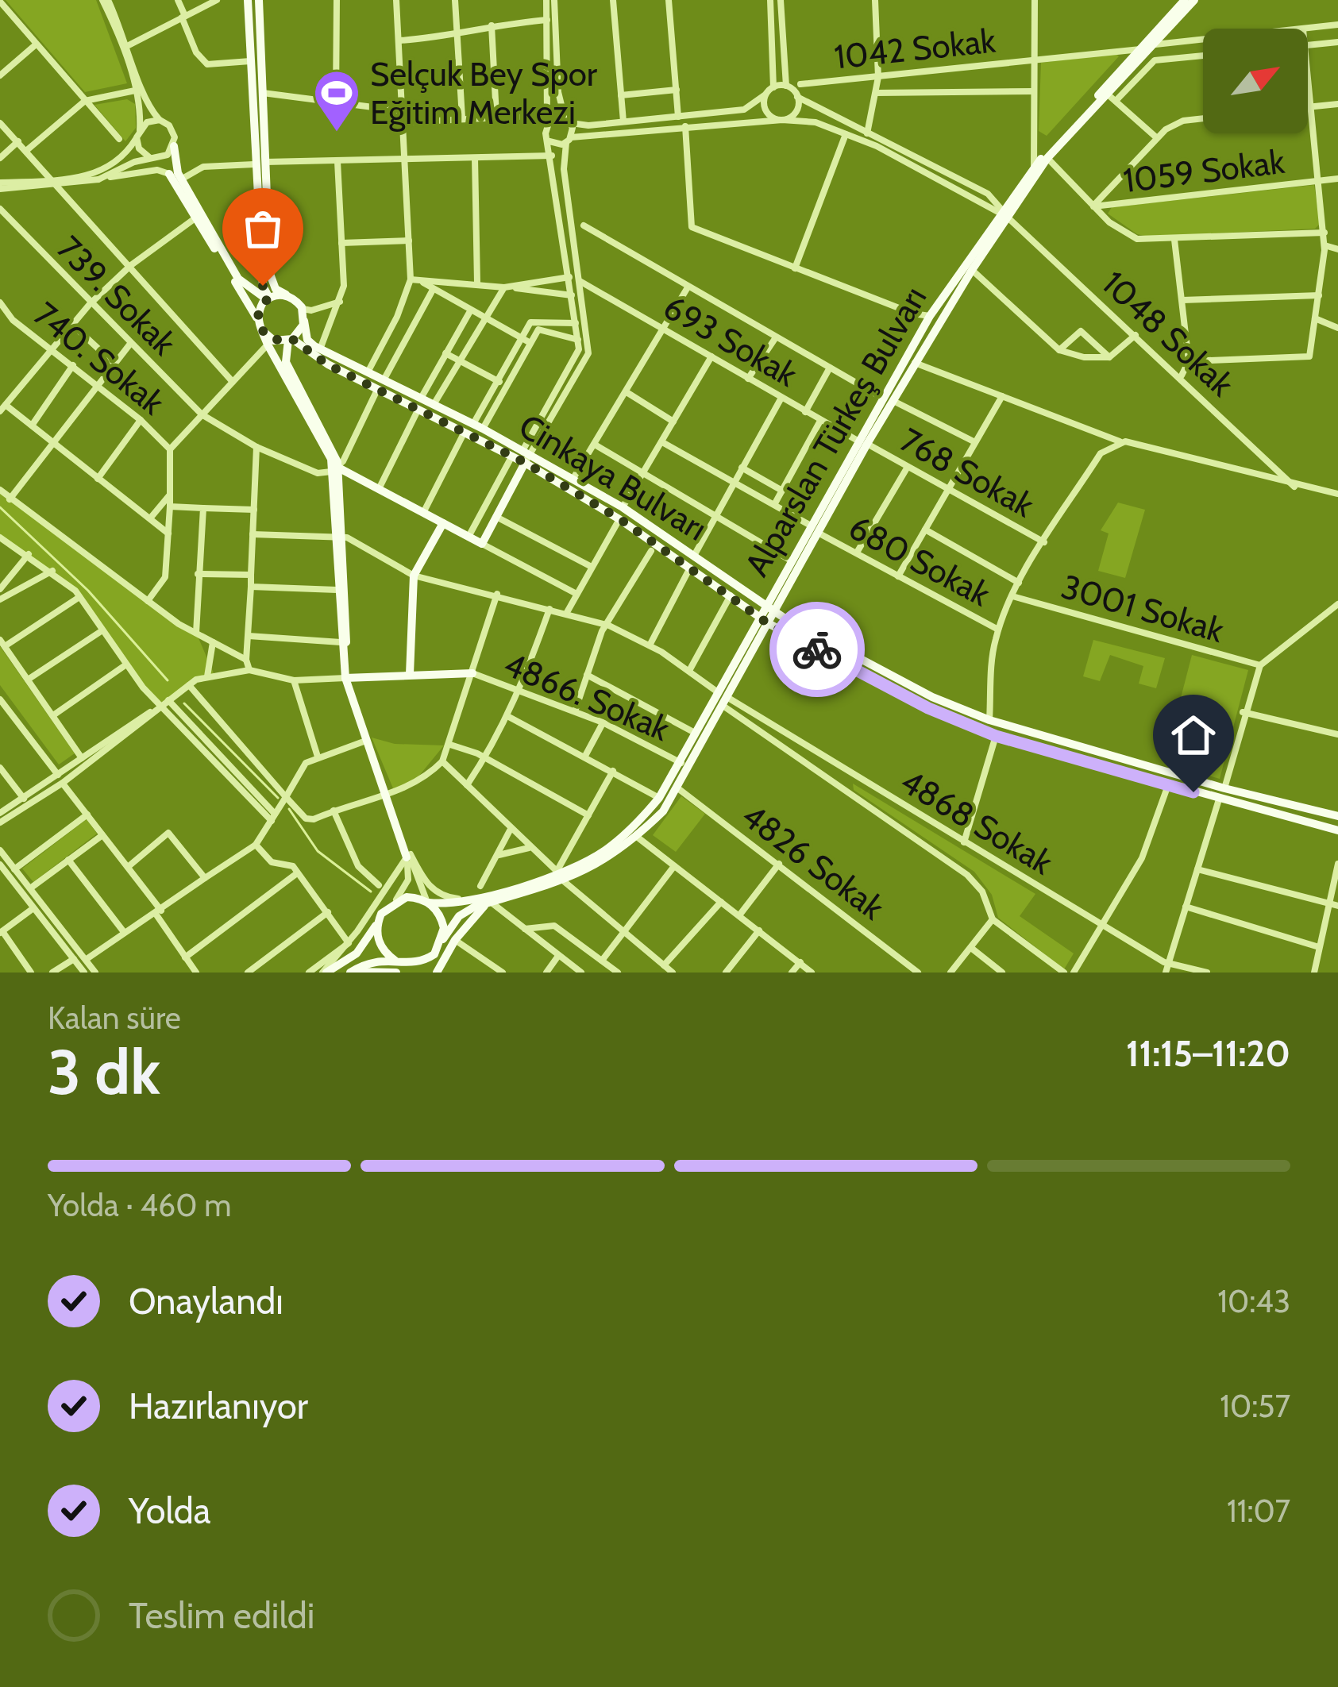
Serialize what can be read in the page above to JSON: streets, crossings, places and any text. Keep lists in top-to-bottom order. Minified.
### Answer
{"streets":{"main road":["Alparslan Türkeş Bulvarı","Cinkaya Bulvarı"],"street":["1042 Sokak","1059 Sokak","739. Sokak","1048 Sokak","693 Sokak","740. Sokak","768 Sokak","680 Sokak","3001 Sokak","4866. Sokak","4868 Sokak","4826 Sokak"]},"crossings":[["1042 Sokak","Alparslan Türkeş Bulvarı"],["1048 Sokak","Alparslan Türkeş Bulvarı"],["693 Sokak","Alparslan Türkeş Bulvarı"],["693 Sokak","768 Sokak"],["Alparslan Türkeş Bulvarı","768 Sokak"],["Alparslan Türkeş Bulvarı","Cinkaya Bulvarı"],["Alparslan Türkeş Bulvarı","680 Sokak"],["Alparslan Türkeş Bulvarı","4866. Sokak"],["Alparslan Türkeş Bulvarı","4868 Sokak"],["Alparslan Türkeş Bulvarı","4826 Sokak"]],"places":{"sports":["Selçuk Bey Spor Eğitim Merkezi"]},"north":"top right","page":{"heading":["3 dk","Kalan süre","11:15–11:20"],"bar":"Yolda · 460 m","list":[["Onaylandı","10:43"],["Hazırlanıyor","10:57"],["Yolda","11:07"],"Teslim edildi"]}}
